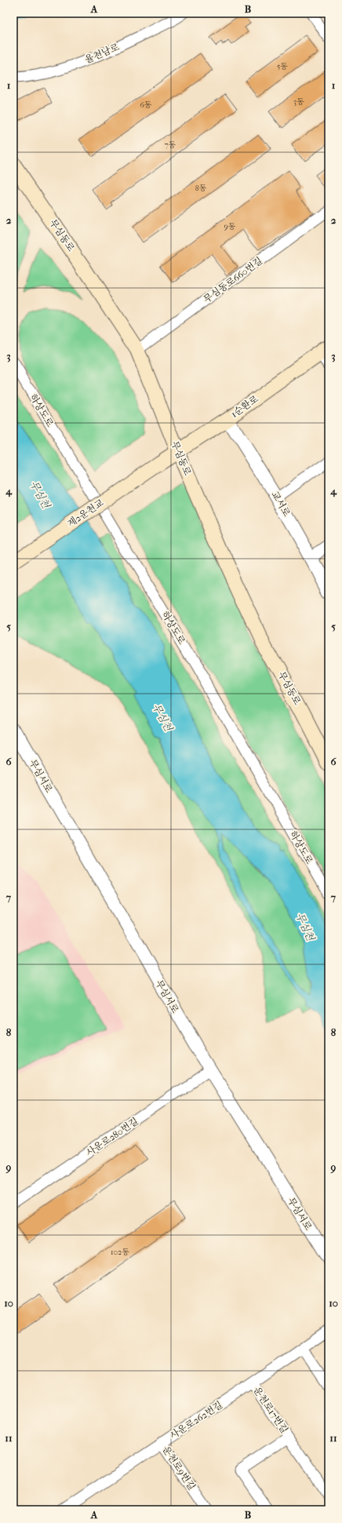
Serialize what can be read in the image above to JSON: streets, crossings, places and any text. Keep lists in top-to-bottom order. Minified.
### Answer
{"streets":{"main road":["무심동로","1순환로","제2운천교"],"street":["율천남로","무심동로660번길","하상도로","교서로","무심서로","사운로280번길","운천로17번길","사운로262번길","운천로9번길"]},"crossings":[["무심동로","무심동로660번길"],["무심동로","1순환로"],["1순환로","교서로"],["1순환로","제2운천교"],["무심서로","사운로280번길"],["운천로17번길","사운로262번길"],["사운로262번길","운천로9번길"]],"water":["무심천"],"house_numbers":["5동","3동","6동","7동","8동","9동","102동"],"grid":{"columns":["A","B"],"rows":["1","2","3","4","5","6","7","8","9","10","11"]}}
